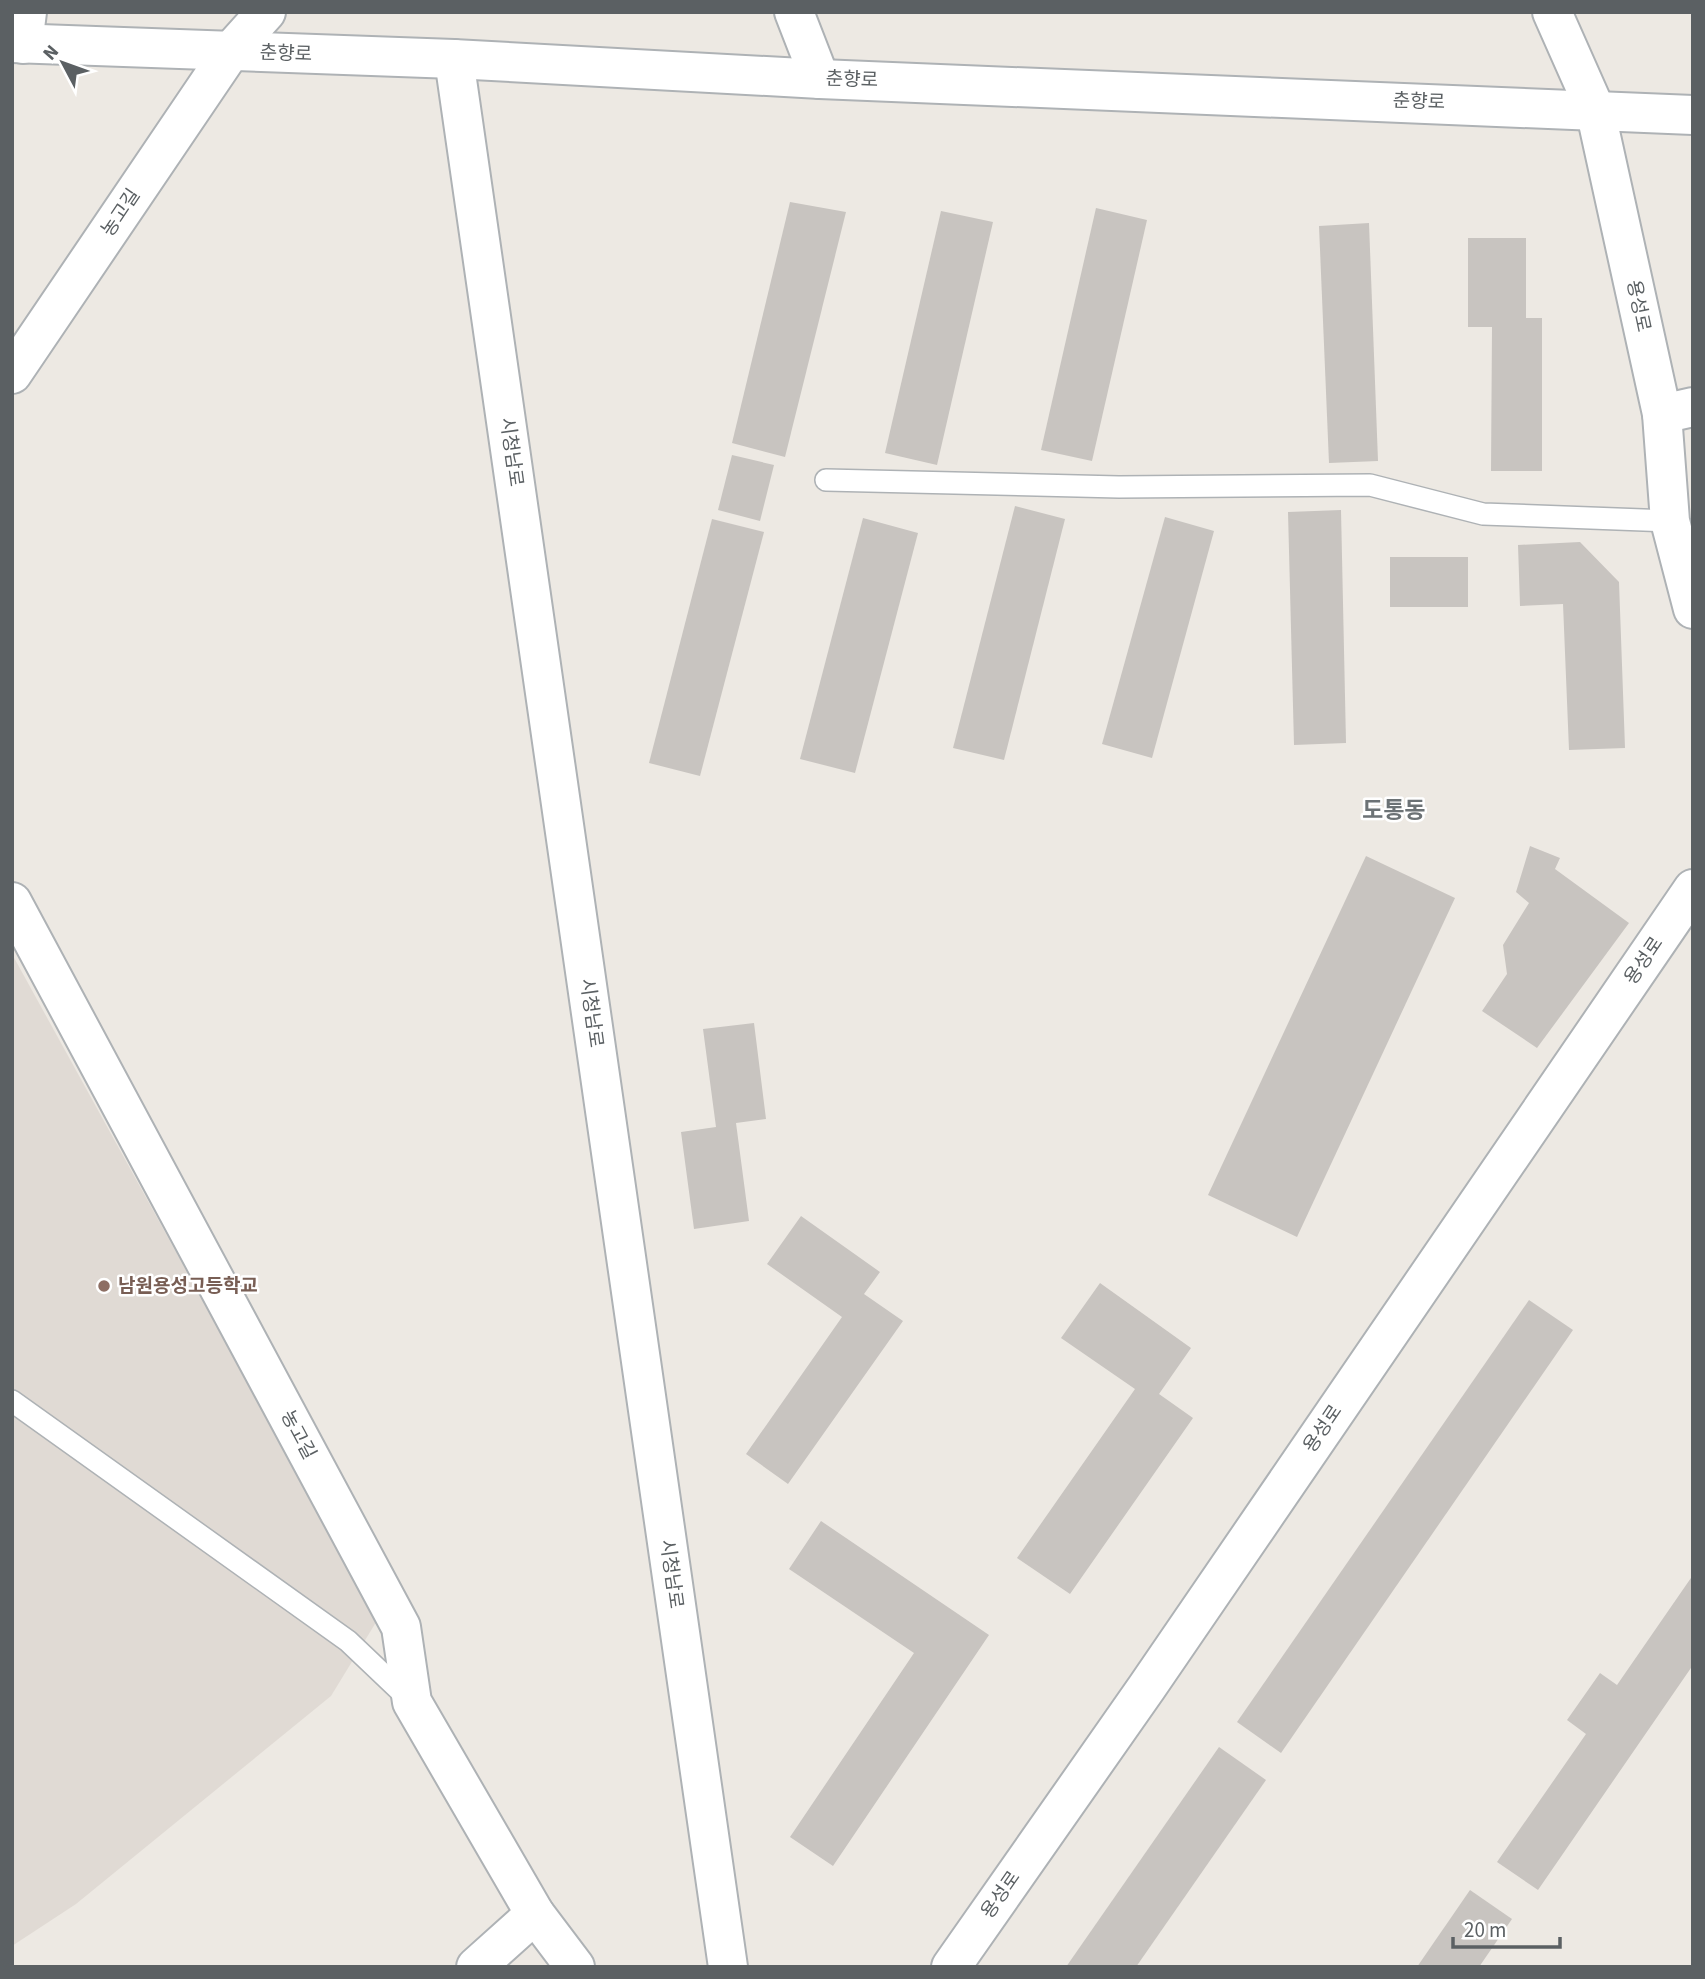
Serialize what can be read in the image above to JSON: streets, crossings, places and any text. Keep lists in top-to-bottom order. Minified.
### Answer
{"streets":{"street":["춘향로","농고길","용성로","시청남로"]},"crossings":[["춘향로","농고길"],["춘향로","용성로"],["춘향로","시청남로"]],"districts":["도통동"],"places":["남원용성고등학교"],"scale_bar":"20 m","north":"top left"}
